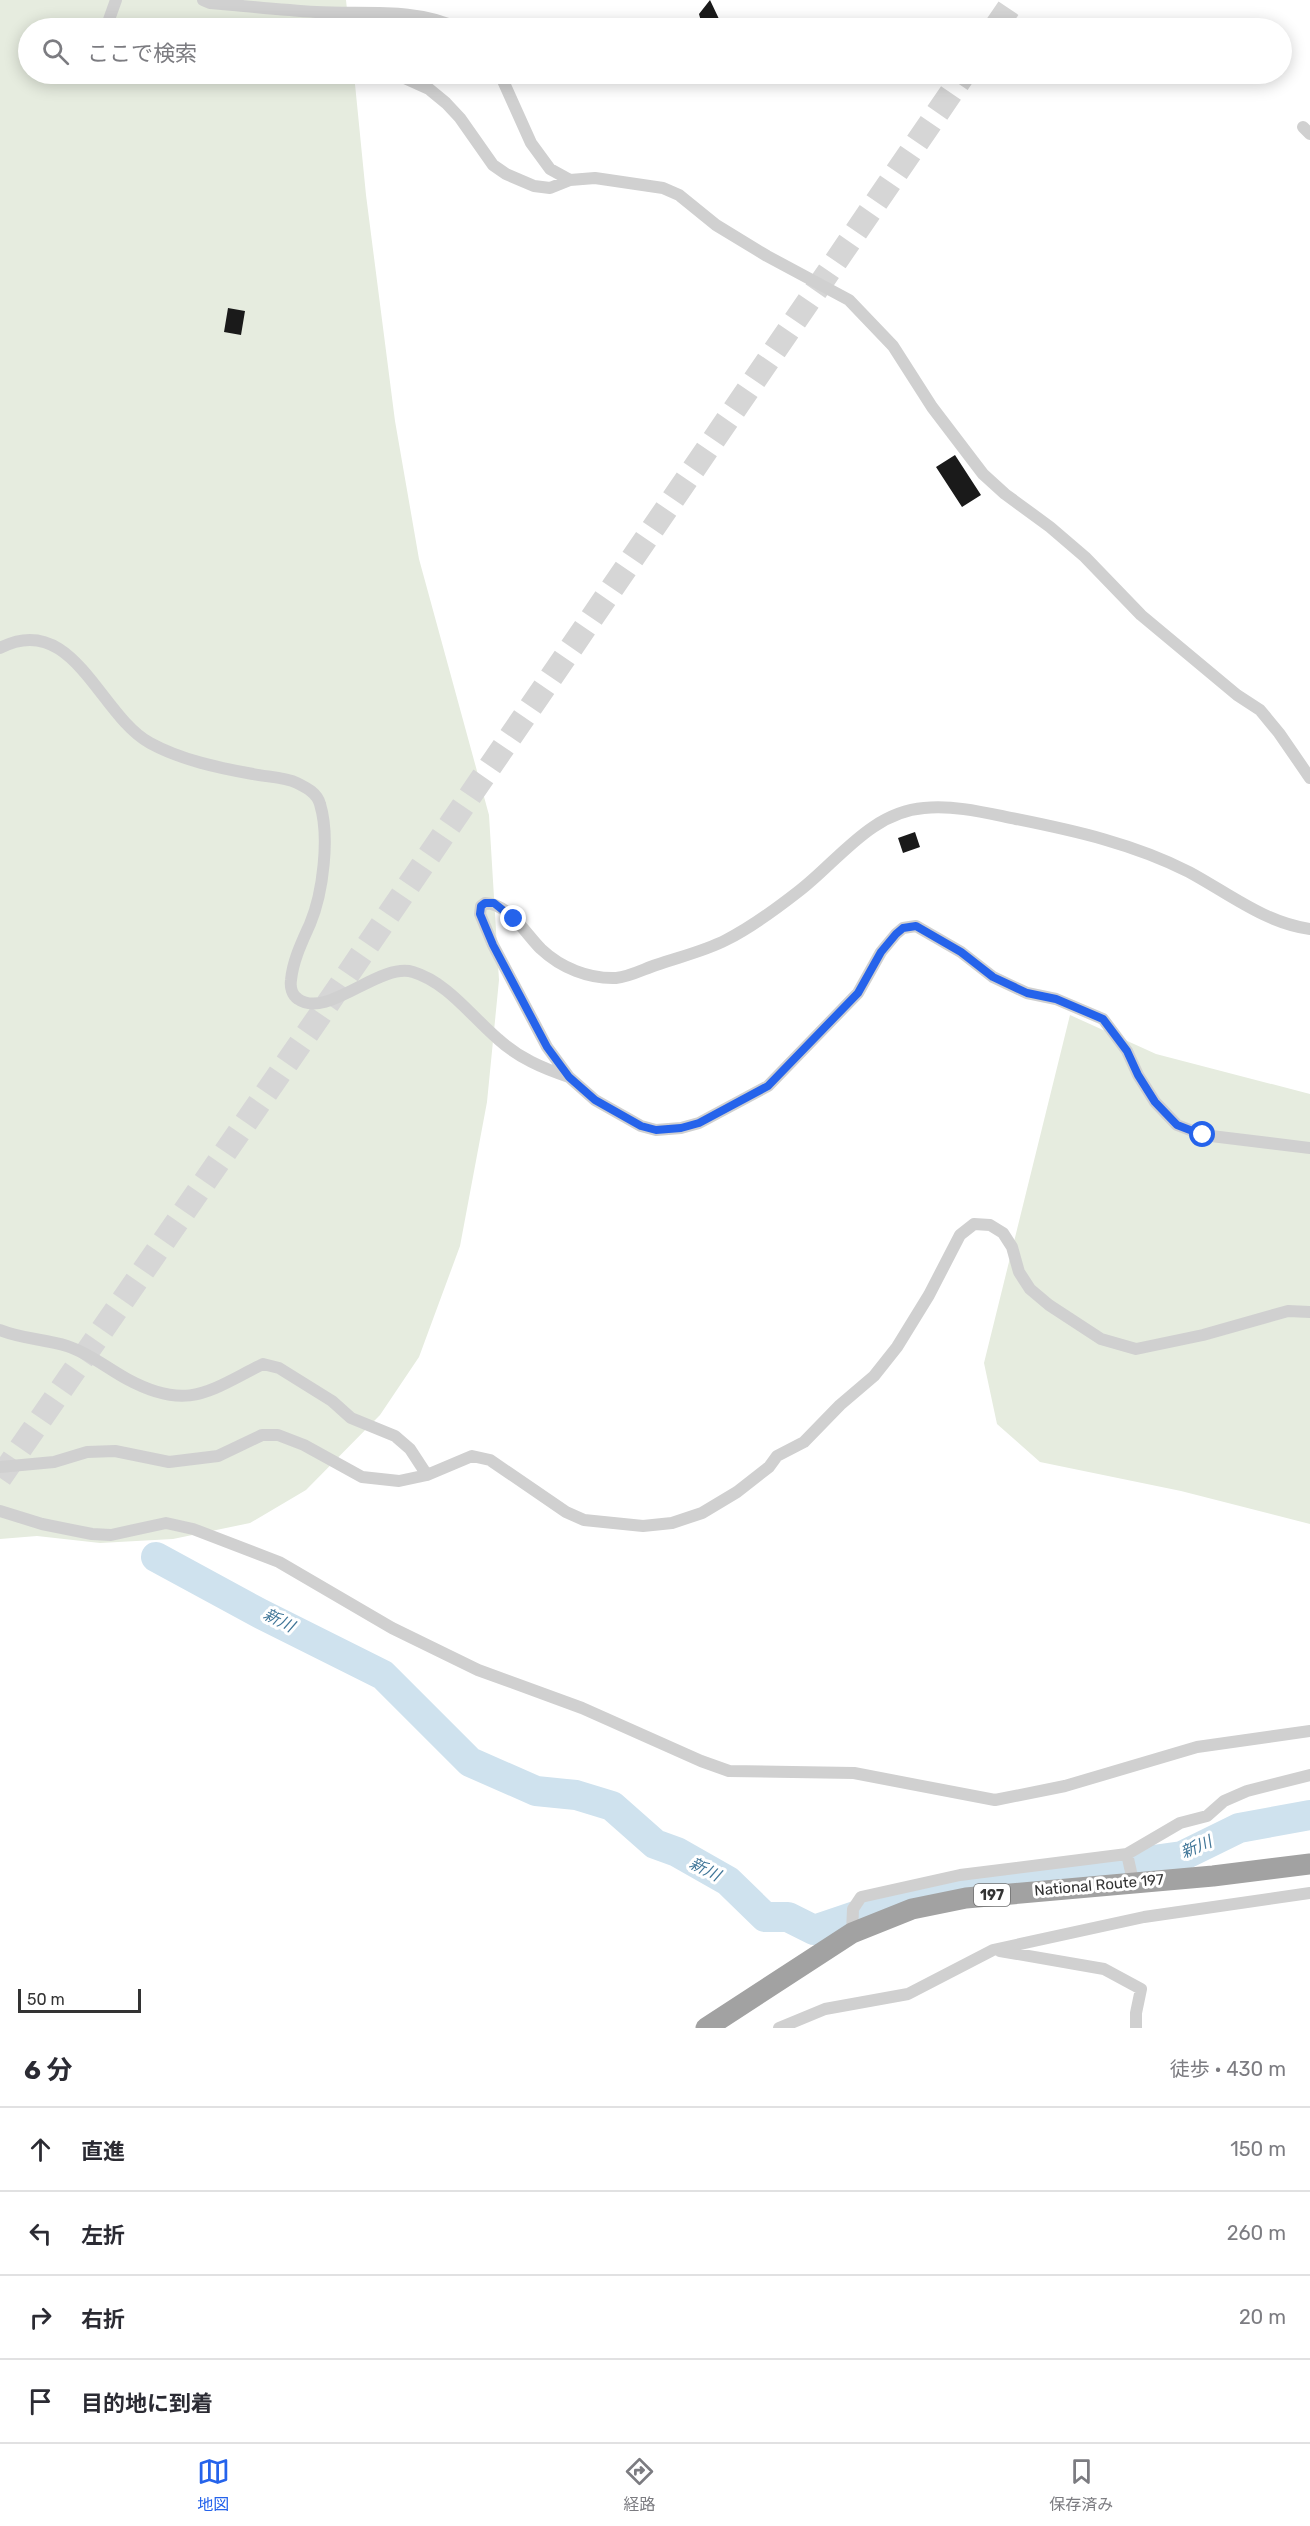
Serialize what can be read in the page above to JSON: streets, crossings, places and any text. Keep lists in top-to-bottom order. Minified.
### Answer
{"streets":{"highway":["National Route 197","197"]},"water":["新川"],"scale_bar":"50 m","page":{"search":"ここで検索","scale":"50 m","heading":["6 分","徒歩 · 430 m"],"list":[["直進","150 m"],["左折","260 m"],["右折","20 m"],"目的地に到着"],"nav":["地図","経路","保存済み"]}}
